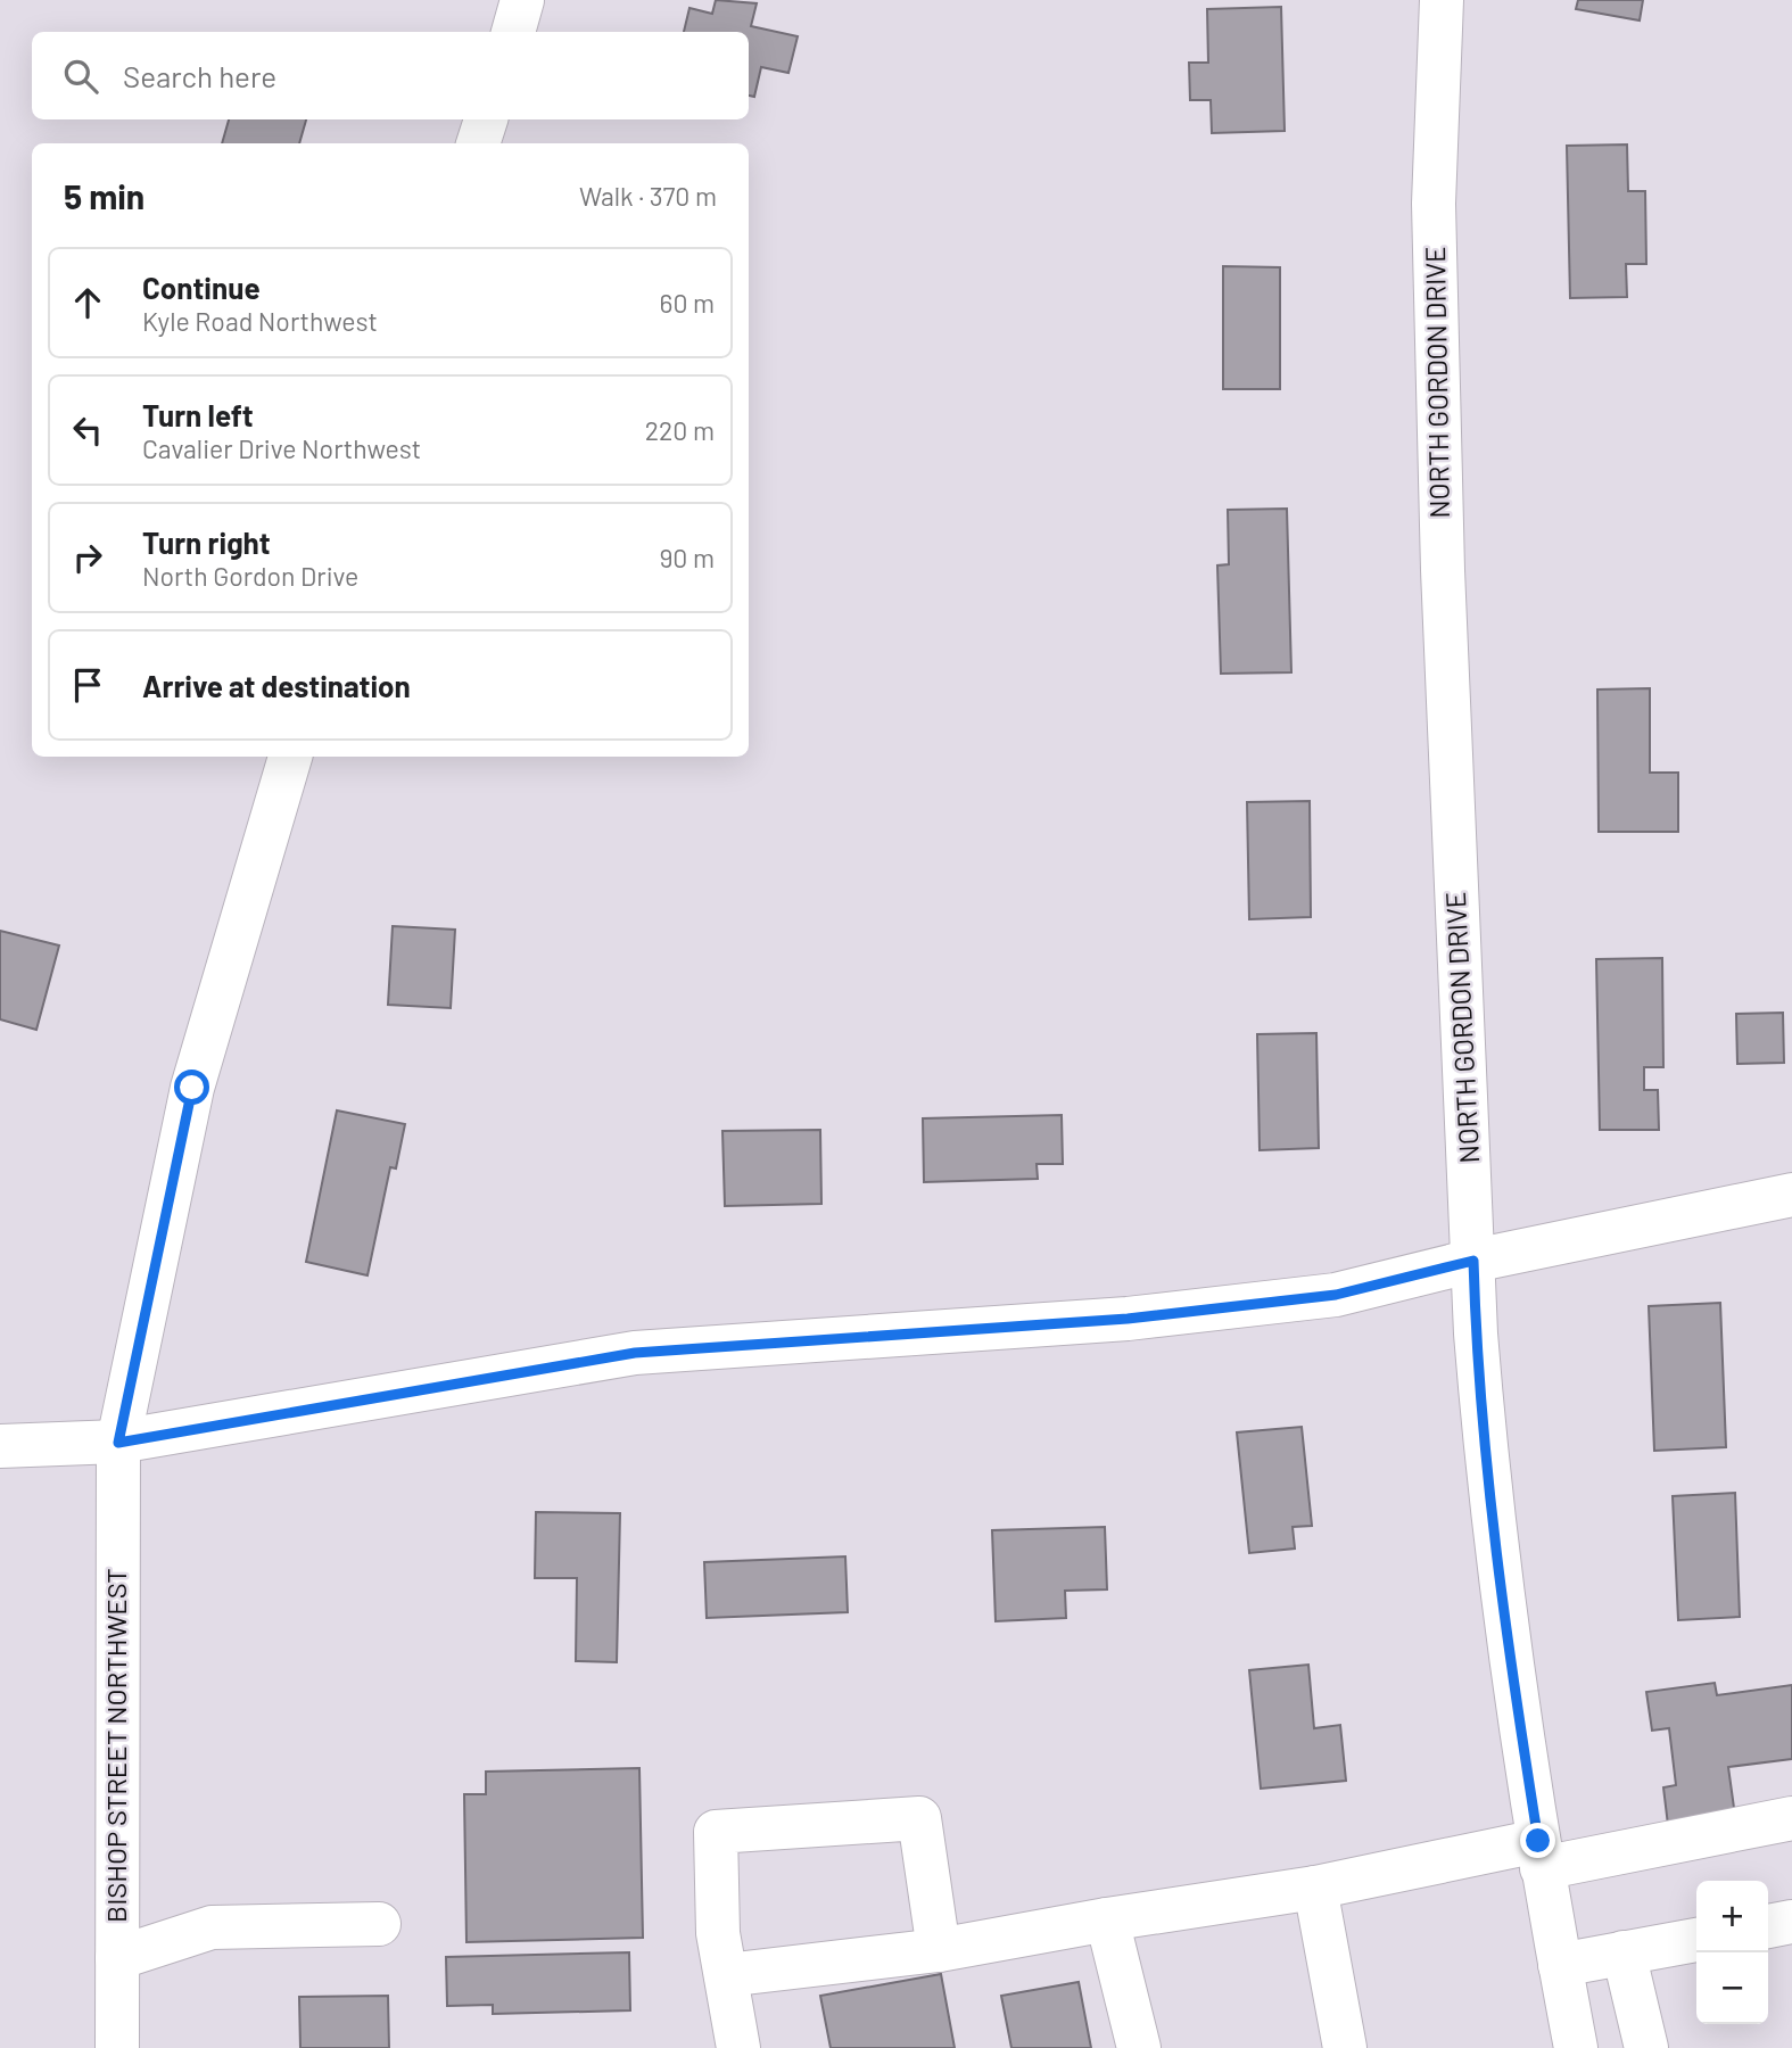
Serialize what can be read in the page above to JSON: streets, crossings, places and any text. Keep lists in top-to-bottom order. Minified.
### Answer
{"streets":{"street":["NORTH GORDON DRIVE","BISHOP STREET NORTHWEST"]},"page":{"search":"Search here","heading":["5 min","Walk · 370 m"],"list":[["Continue","Kyle Road Northwest","60 m"],["Turn left","Cavalier Drive Northwest","220 m"],["Turn right","North Gordon Drive","90 m"],"Arrive at destination"],"map_buttons":["+","−"]}}
